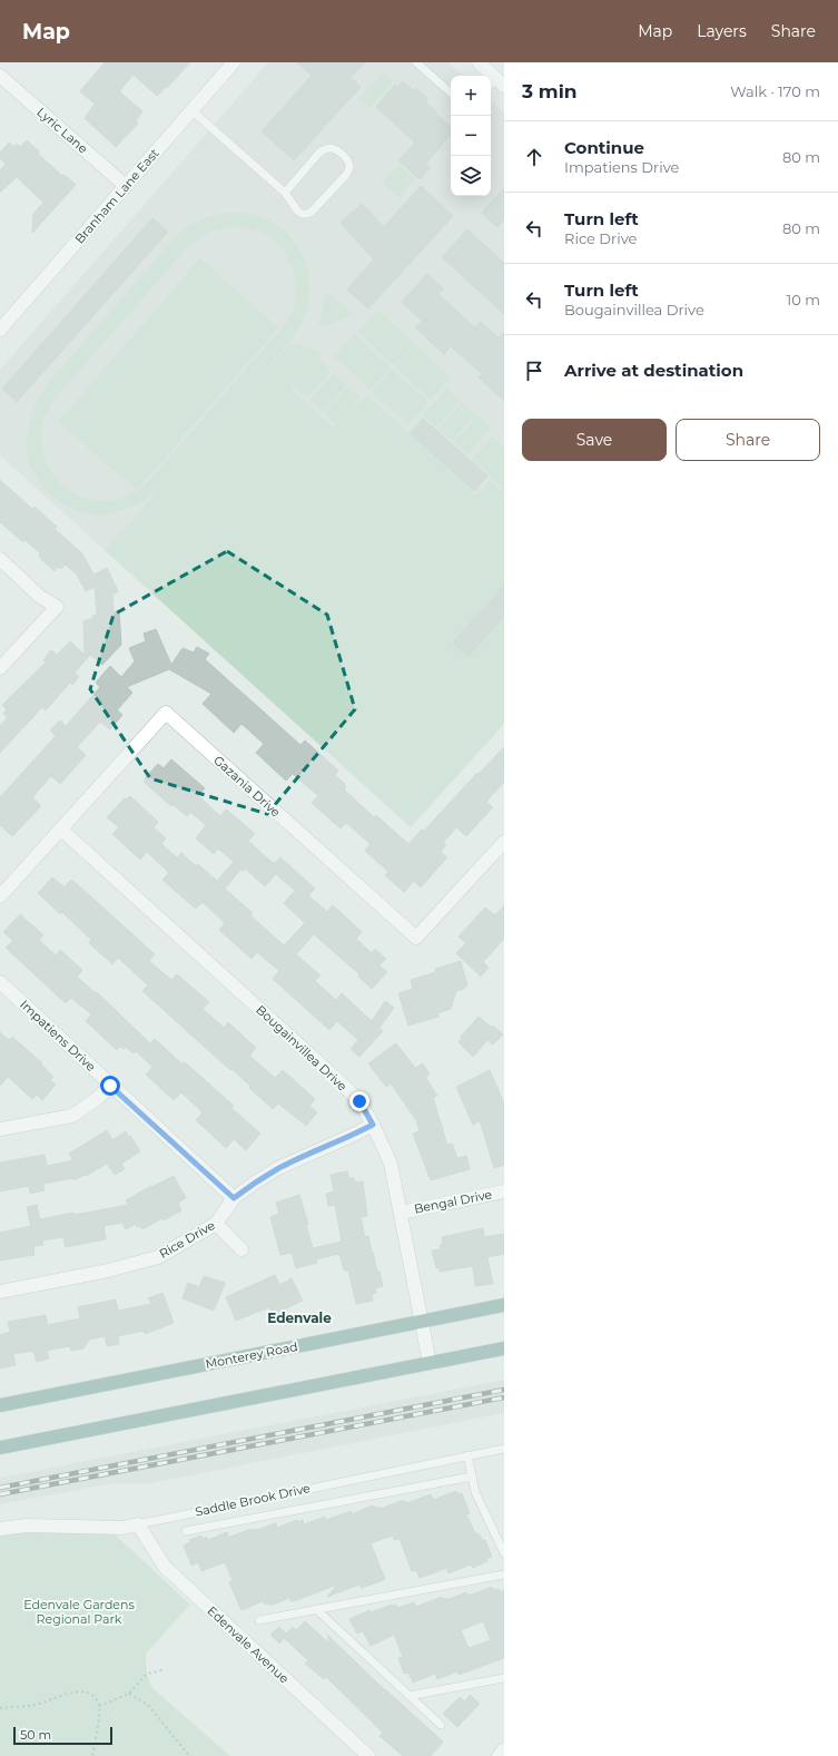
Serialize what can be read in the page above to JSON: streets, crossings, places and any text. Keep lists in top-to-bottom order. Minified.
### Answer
{"streets":{"main road":["Monterey Road"],"street":["Lyric Lane","Branham Lane East","Gazania Drive","Impatiens Drive","Bougainvillea Drive","Bengal Drive","Rice Drive","Saddle Brook Drive","Edenvale Avenue"]},"crossings":[["Lyric Lane","Branham Lane East"],["Gazania Drive","Bougainvillea Drive"],["Impatiens Drive","Rice Drive"],["Bougainvillea Drive","Bengal Drive"],["Bougainvillea Drive","Rice Drive"],["Bougainvillea Drive","Monterey Road"],["Saddle Brook Drive","Edenvale Avenue"]],"districts":["Edenvale"],"parks":["Edenvale Gardens Regional Park"],"scale_bar":"50 m","page":{"header":"Map","nav":["Map","Layers","Share"],"heading":["3 min","Walk · 170 m"],"map_buttons":["+","−"],"list":[["Continue","Impatiens Drive","80 m"],["Turn left","Rice Drive","80 m"],["Turn left","Bougainvillea Drive","10 m"],"Arrive at destination"],"buttons":["Save","Share"],"scale":"50 m"}}
